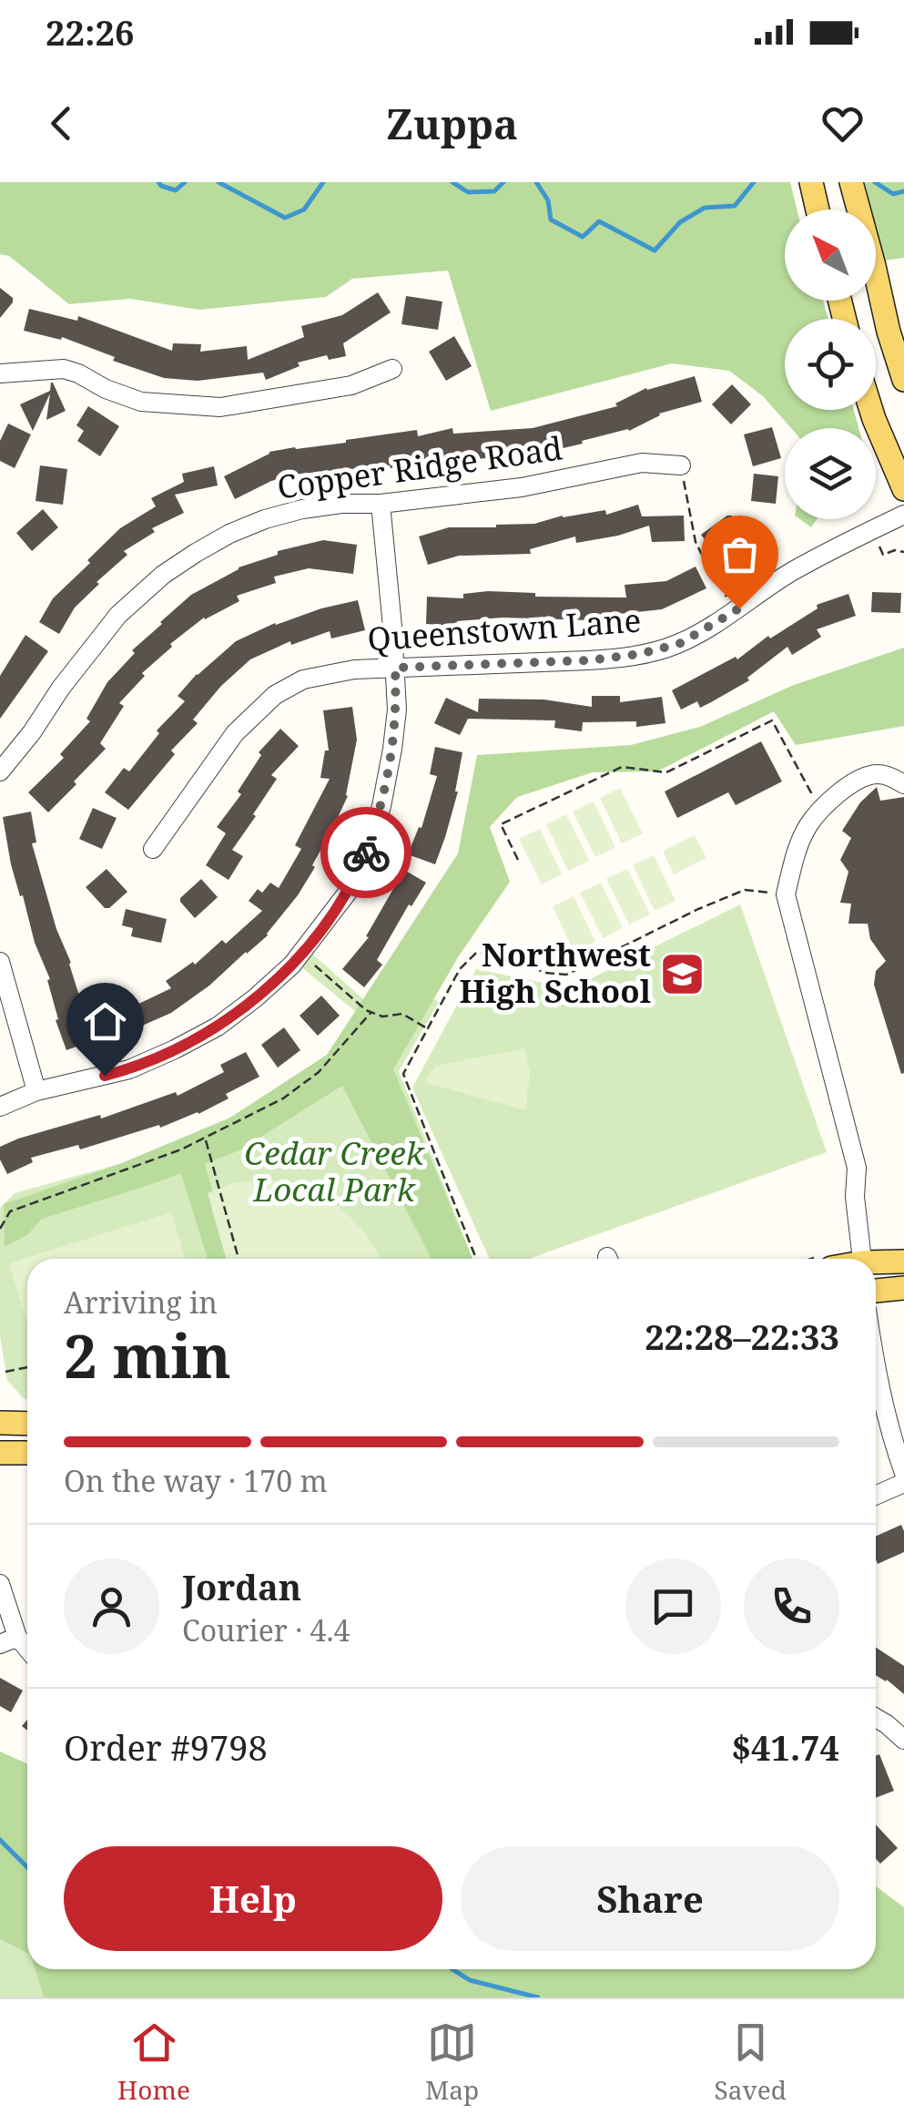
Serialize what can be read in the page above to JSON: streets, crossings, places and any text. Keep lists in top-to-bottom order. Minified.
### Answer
{"streets":{"street":["Copper Ridge Road","Queenstown Lane"]},"parks":["Cedar Creek Local Park"],"places":{"school or university":["Northwest High School"]},"north":"top left","page":{"status":"22:26","header":"Zuppa","heading":["2 min","Arriving in","22:28–22:33"],"panel":["Jordan","Courier · 4.4","Order #9798","$41.74"],"bar":"On the way · 170 m","buttons":["Help","Share"],"tabs":["Home","Map","Saved"]}}
